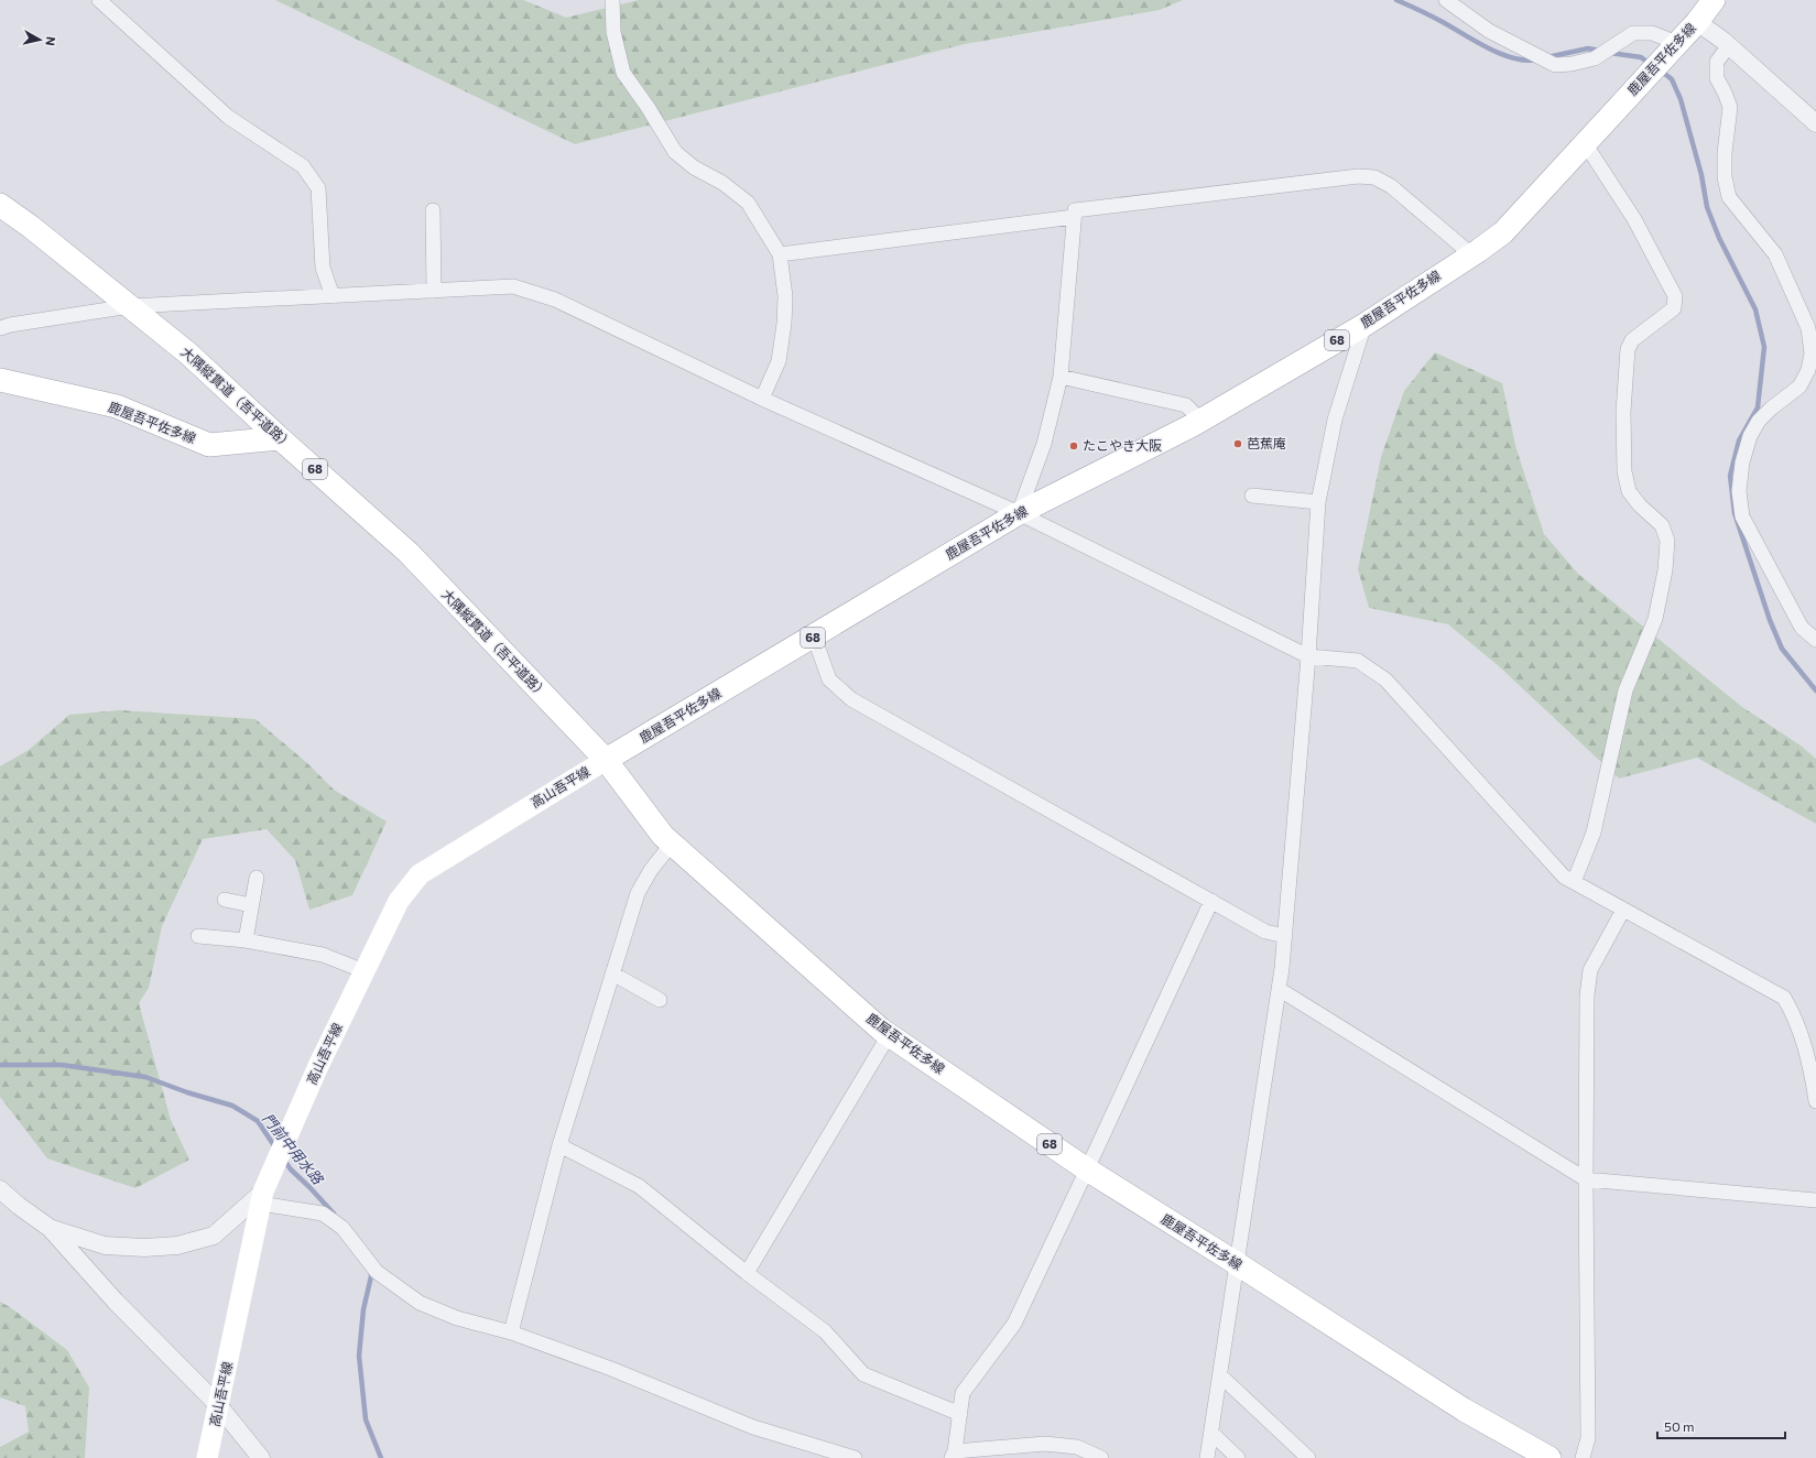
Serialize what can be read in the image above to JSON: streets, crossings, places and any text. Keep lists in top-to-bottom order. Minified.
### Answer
{"streets":{"main road":["鹿屋吾平佐多線","68","大隅縦貫道（吾平道路）","高山吾平線"]},"crossings":[["鹿屋吾平佐多線","大隅縦貫道（吾平道路）"],["鹿屋吾平佐多線","高山吾平線"],["大隅縦貫道（吾平道路）","高山吾平線"]],"water":["門前中用水路"],"places":["芭蕉庵","たこやき大阪"],"scale_bar":"50 m","north":"right"}
